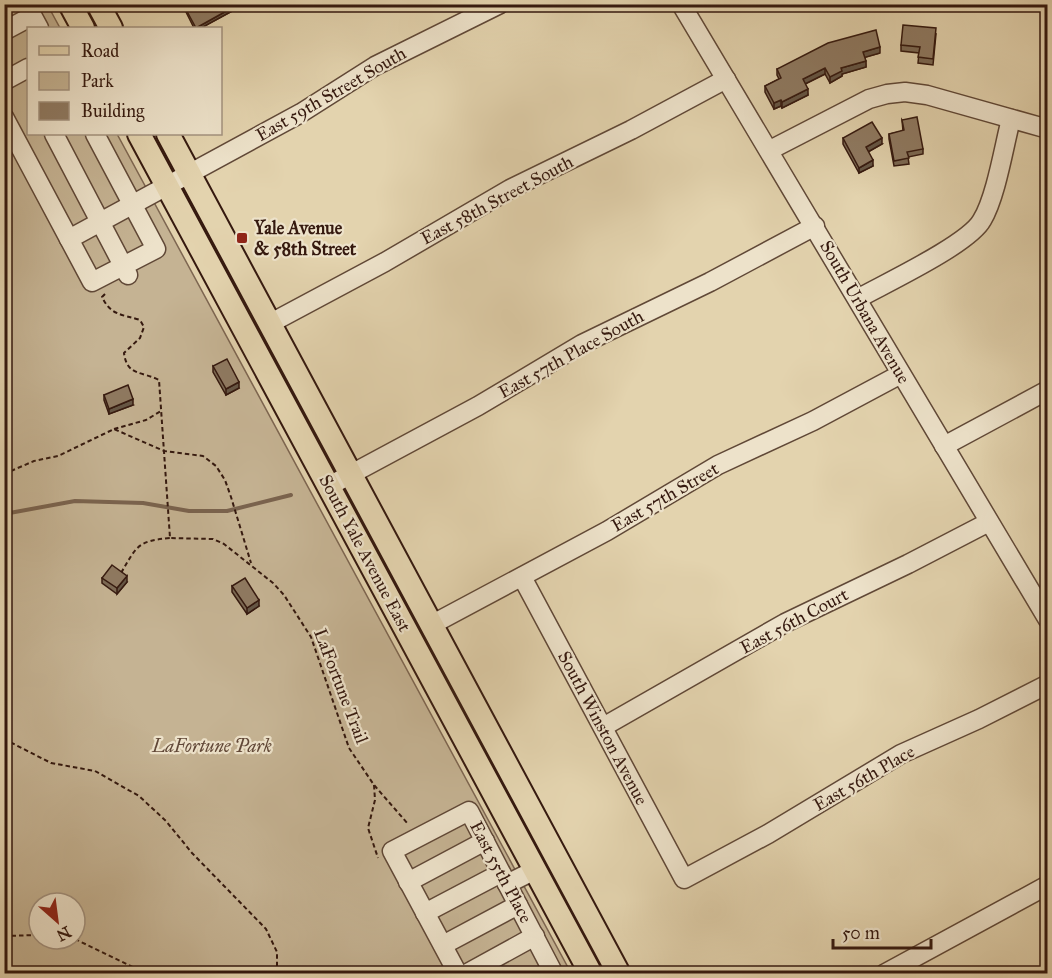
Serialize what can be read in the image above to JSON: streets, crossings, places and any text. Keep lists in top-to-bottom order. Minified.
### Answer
{"streets":{"main road":["South Yale Avenue East"],"street":["East 59th Street South","East 58th Street South","South Urbana Avenue","East 57th Place South","East 57th Street","East 56th Court","South Winston Avenue","East 56th Place","East 55th Place"],"path":["LaFortune Trail"]},"crossings":[["East 59th Street South","South Yale Avenue East"],["East 58th Street South","South Urbana Avenue"],["East 58th Street South","South Yale Avenue East"],["South Urbana Avenue","East 57th Place South"],["South Urbana Avenue","East 57th Street"],["South Urbana Avenue","East 56th Court"],["East 57th Place South","South Yale Avenue East"],["East 57th Street","South Yale Avenue East"],["East 57th Street","South Winston Avenue"],["East 56th Court","South Winston Avenue"],["South Winston Avenue","East 56th Place"]],"parks":["LaFortune Park"],"places":{"transit":["Yale Avenue & 58th Street"]},"legend":["Road","Park","Building"],"scale_bar":"50 m","north":"bottom right"}
